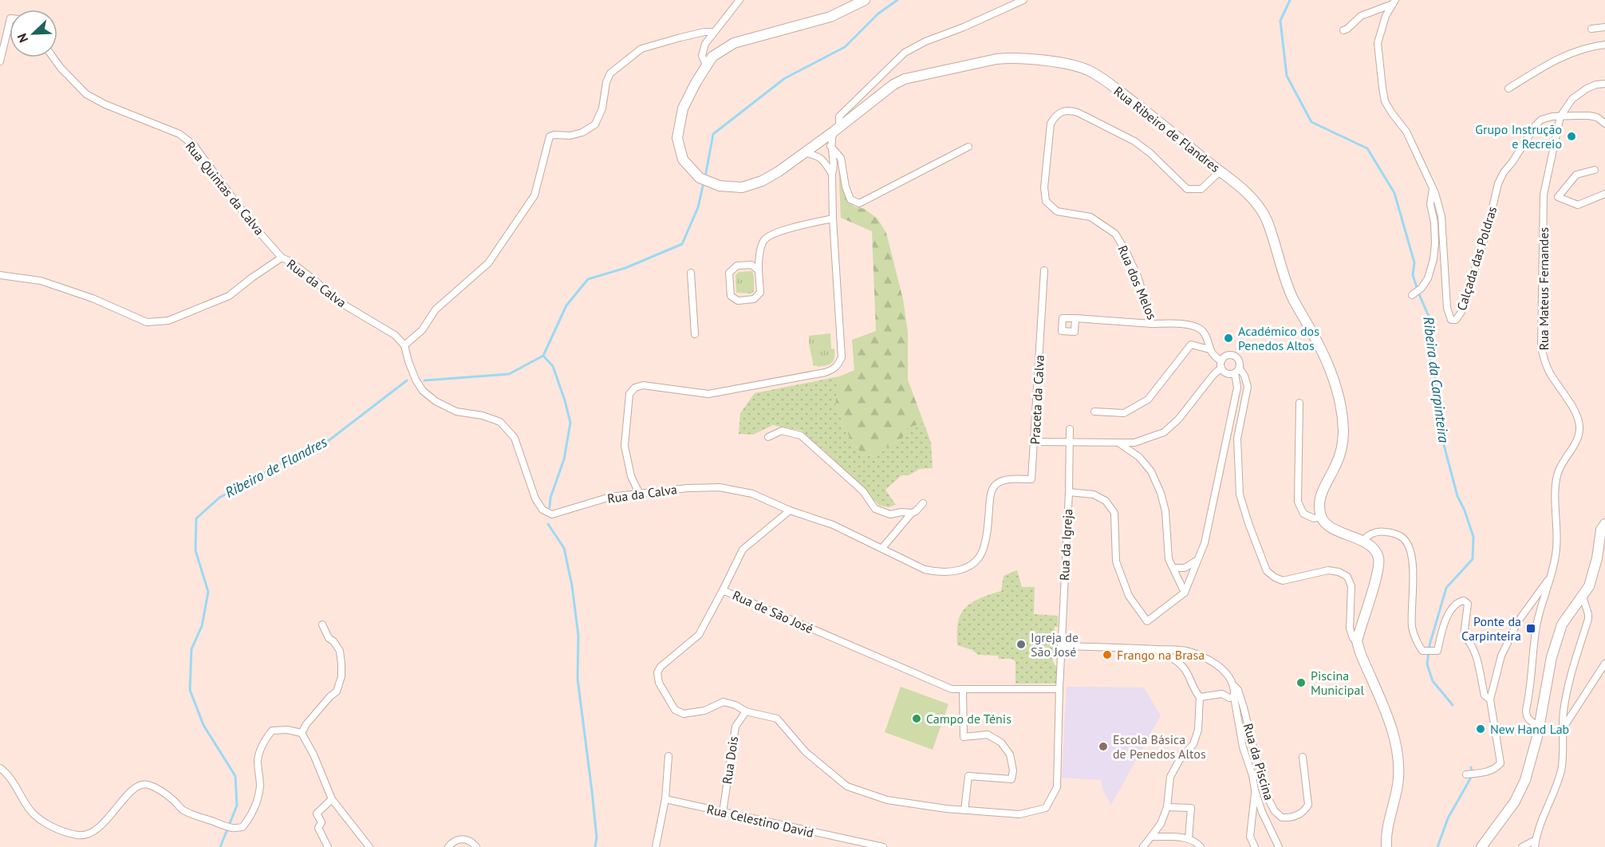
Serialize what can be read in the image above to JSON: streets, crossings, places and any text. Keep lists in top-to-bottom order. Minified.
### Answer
{"streets":{"main road":["Rua Ribeiro de Flandres"],"street":["Rua Quintas da Calva","Calçada das Poldras","Rua dos Melos","Rua da Calva","Rua Mateus Fernandes","Praceta da Calva","Rua da Igreja","Rua de São José","Rua Dois","Rua da Piscina","Rua Celestino David"]},"crossings":[["Rua Ribeiro de Flandres","Rua dos Melos"],["Rua Quintas da Calva","Rua da Calva"],["Calçada das Poldras","Rua Mateus Fernandes"],["Rua da Calva","Praceta da Calva"],["Rua da Igreja","Rua de São José"],["Rua de São José","Rua Dois"],["Rua Dois","Rua Celestino David"]],"water":["Ribeira da Carpinteira","Ribeiro de Flandres"],"places":{"other":["Grupo Instrução e Recreio","Académico dos Penedos Altos","Igreja de São José","Frango na Brasa","Piscina Municipal","Campo de Ténis","New Hand Lab","Escola Básica de Penedos Altos"],"transit":["Ponte da Carpinteira"]},"north":"bottom left"}
